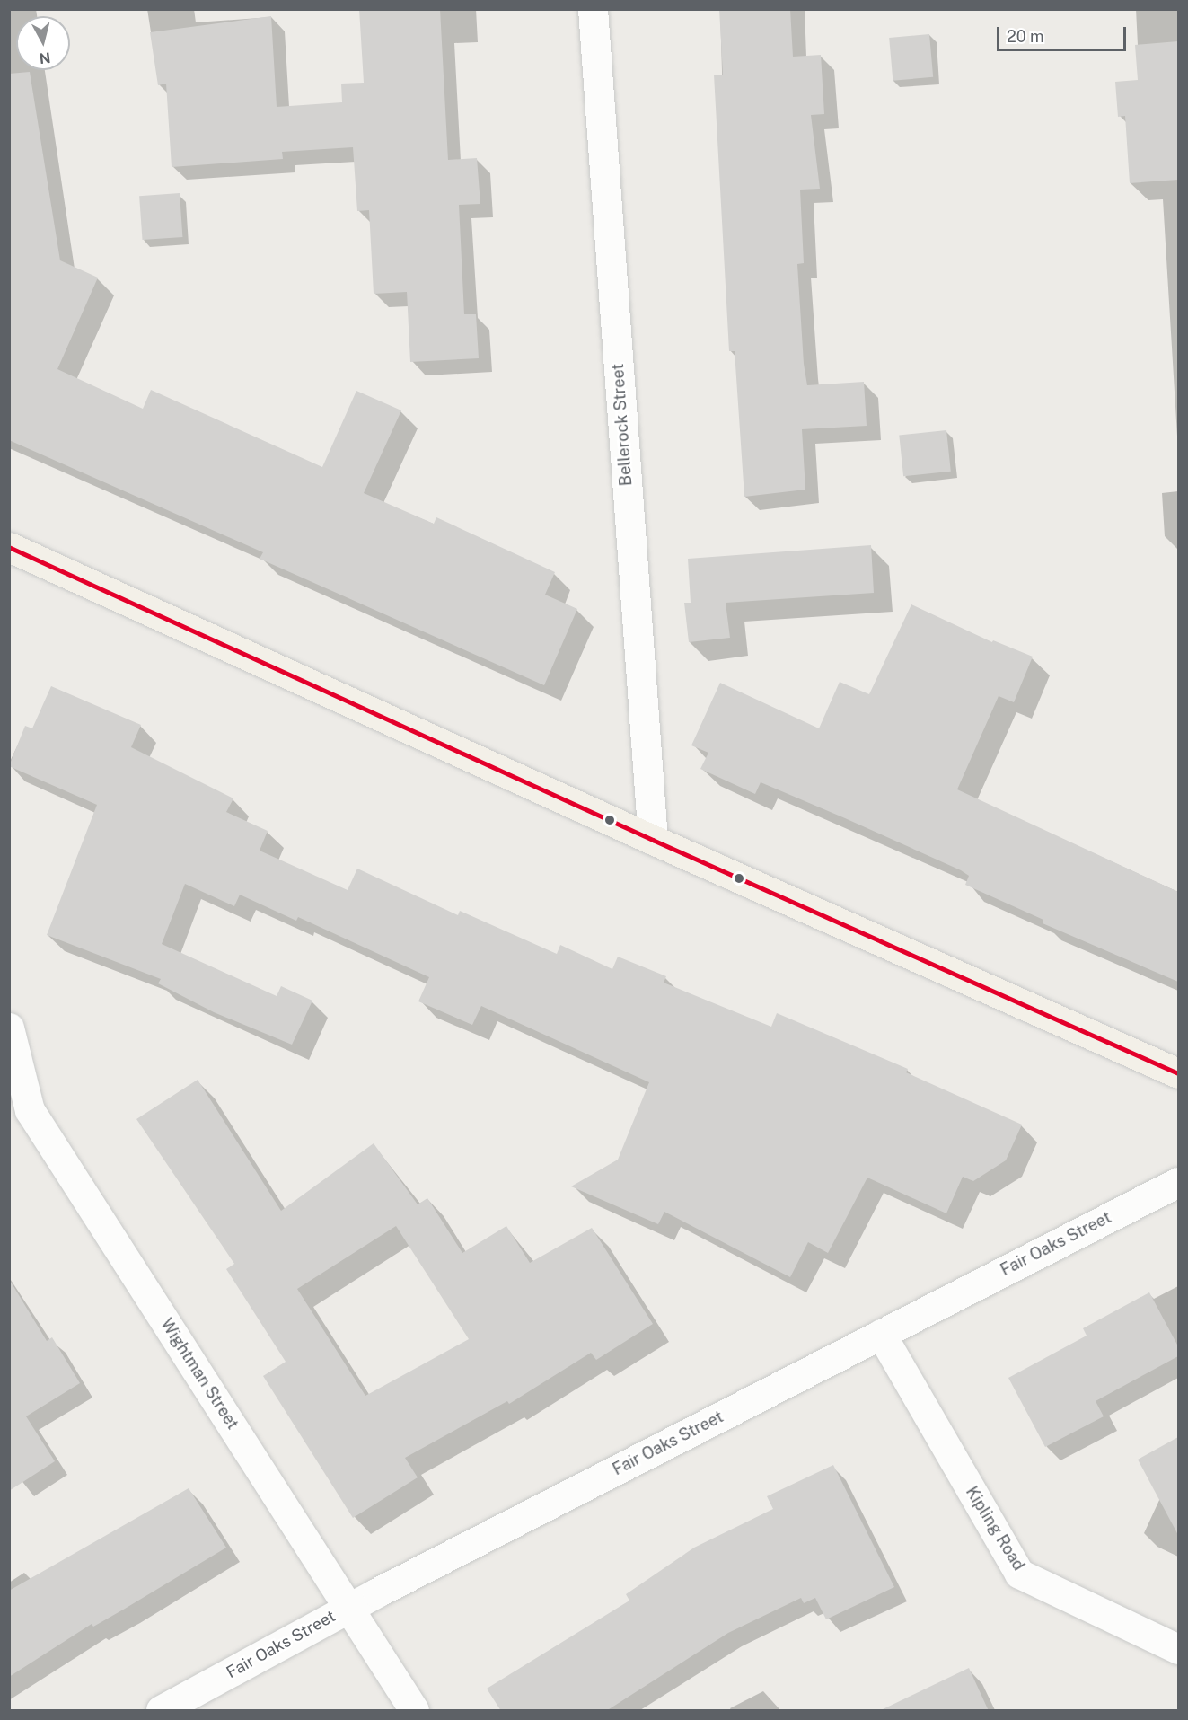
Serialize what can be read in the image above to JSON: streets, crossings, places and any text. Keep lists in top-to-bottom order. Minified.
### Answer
{"streets":{"street":["Bellerock Street","Fair Oaks Street","Wightman Street","Kipling Road"]},"crossings":[["Fair Oaks Street","Wightman Street"],["Fair Oaks Street","Kipling Road"]],"scale_bar":"20 m","north":"bottom"}
